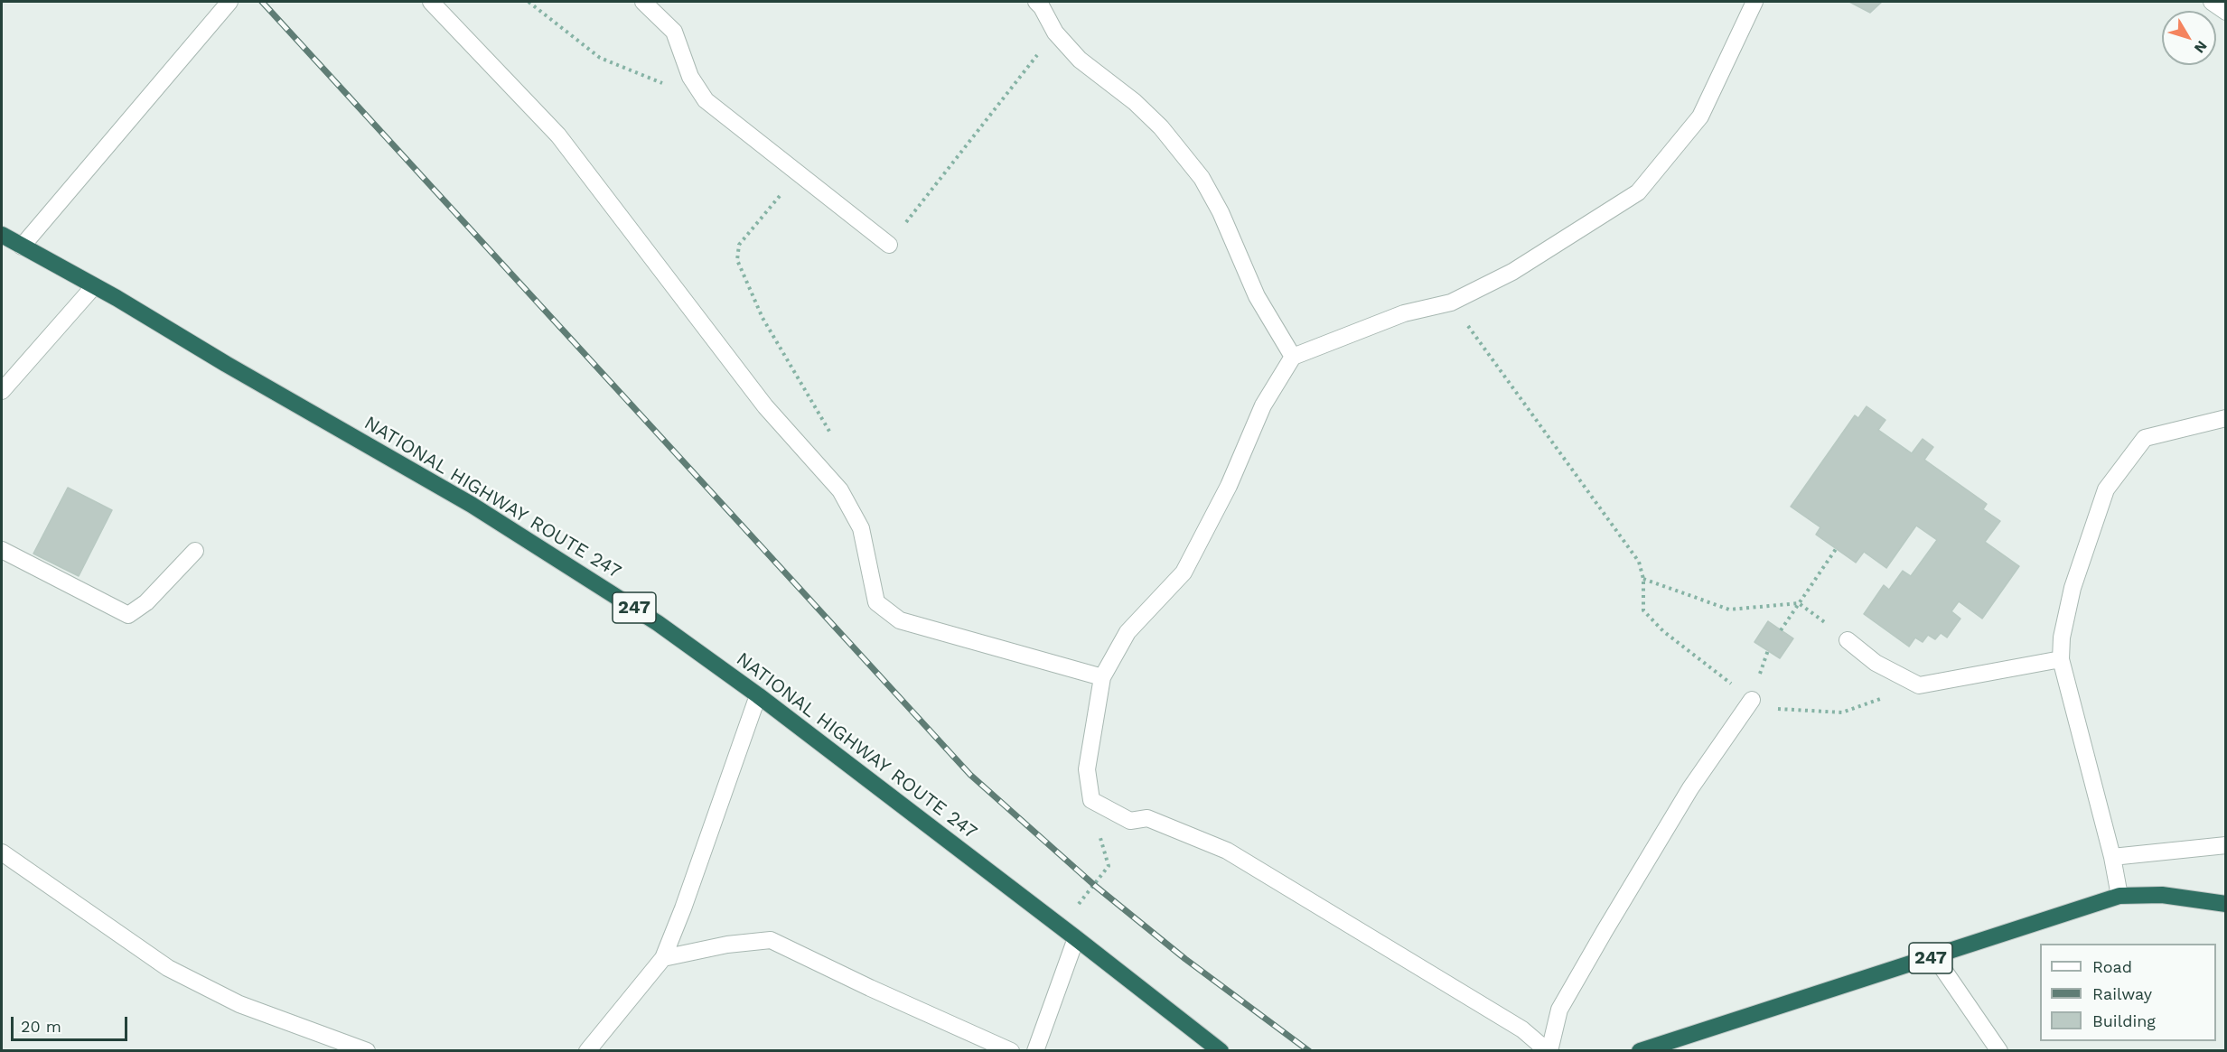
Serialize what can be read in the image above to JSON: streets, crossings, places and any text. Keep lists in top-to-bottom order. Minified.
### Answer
{"streets":{"highway":["NATIONAL HIGHWAY ROUTE 247","247"]},"legend":["Road","Railway","Building"],"scale_bar":"20 m","north":"bottom right"}
